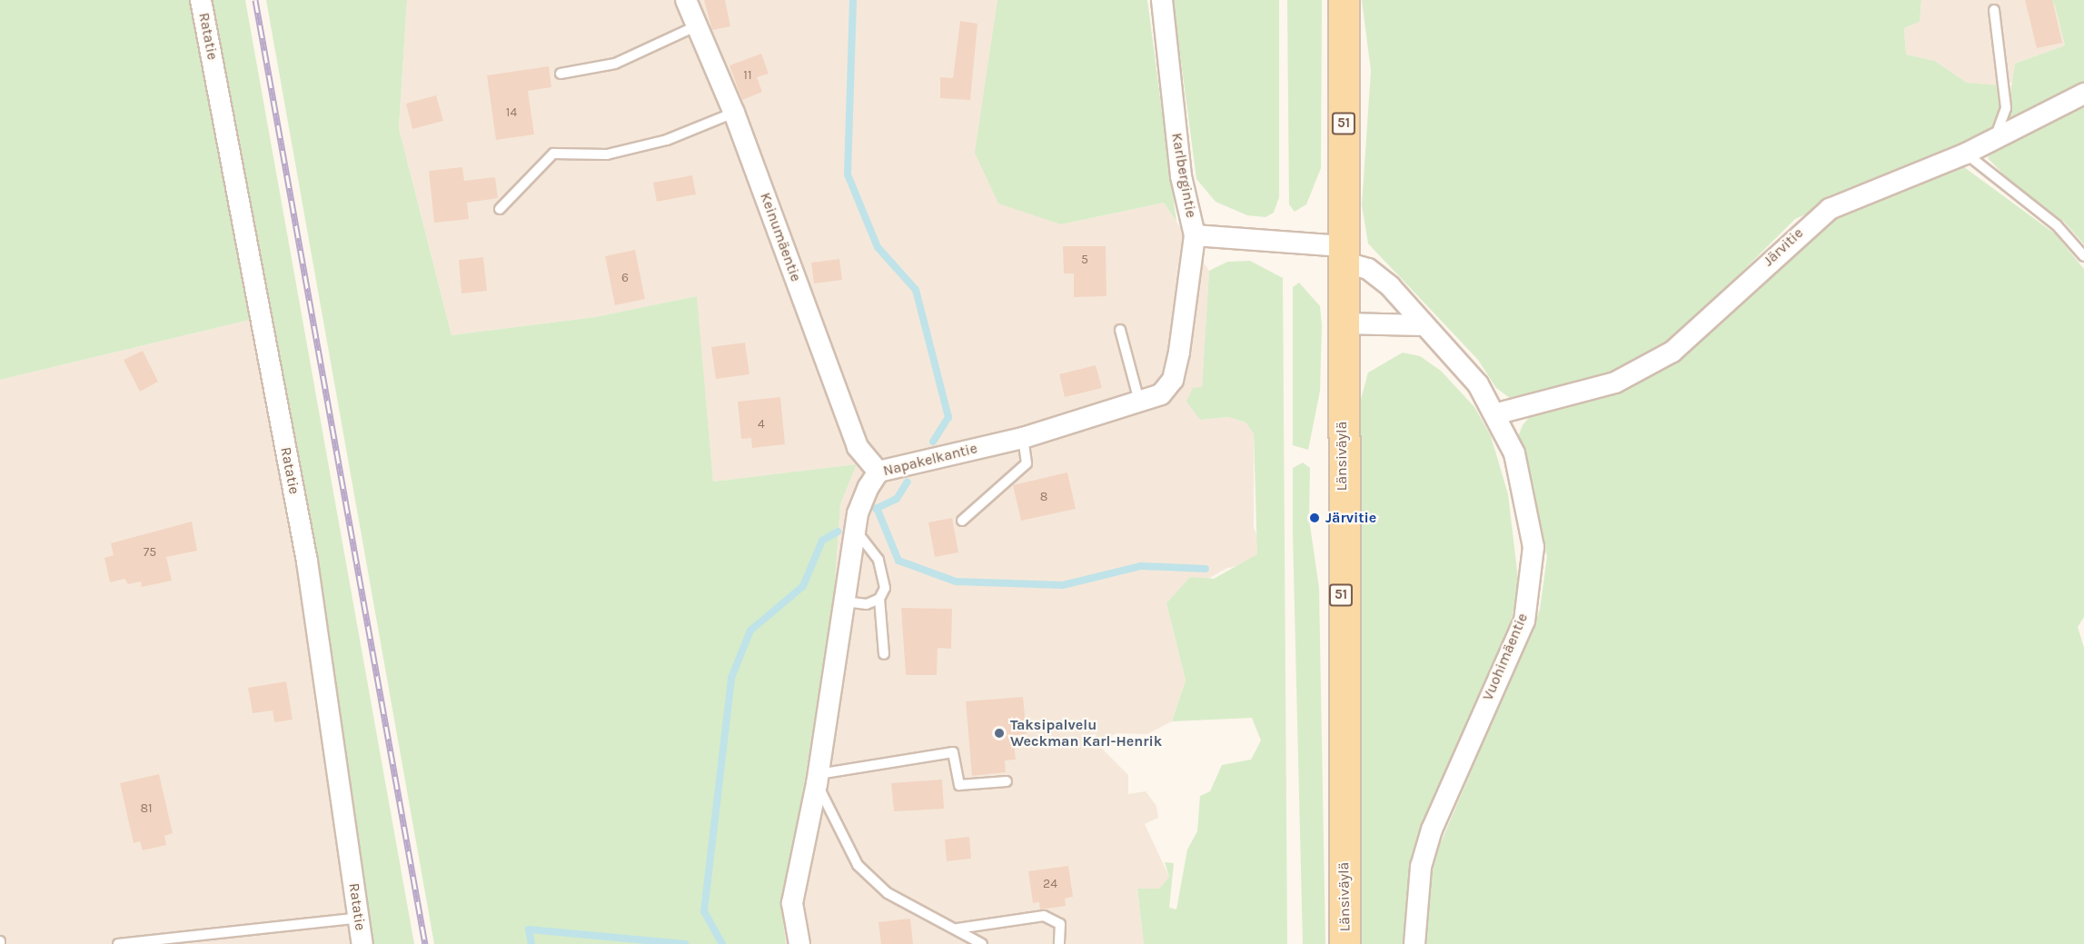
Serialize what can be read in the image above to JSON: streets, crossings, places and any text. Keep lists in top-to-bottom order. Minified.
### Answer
{"streets":{"main road":["51","Länsiväylä"],"street":["Ratatie","Karlbergintie","Keinumäentie","Järvitie","Napakelkantie","Vuohimäentie"]},"crossings":[["Karlbergintie","Länsiväylä"],["Karlbergintie","Napakelkantie"],["Karlbergintie","Vuohimäentie"],["Keinumäentie","Napakelkantie"],["Järvitie","Vuohimäentie"],["Länsiväylä","Vuohimäentie"]],"places":["Järvitie","Taksipalvelu Weckman Karl-Henrik"],"house_numbers":["11","14","5","6","4","8","75","81","24"]}
